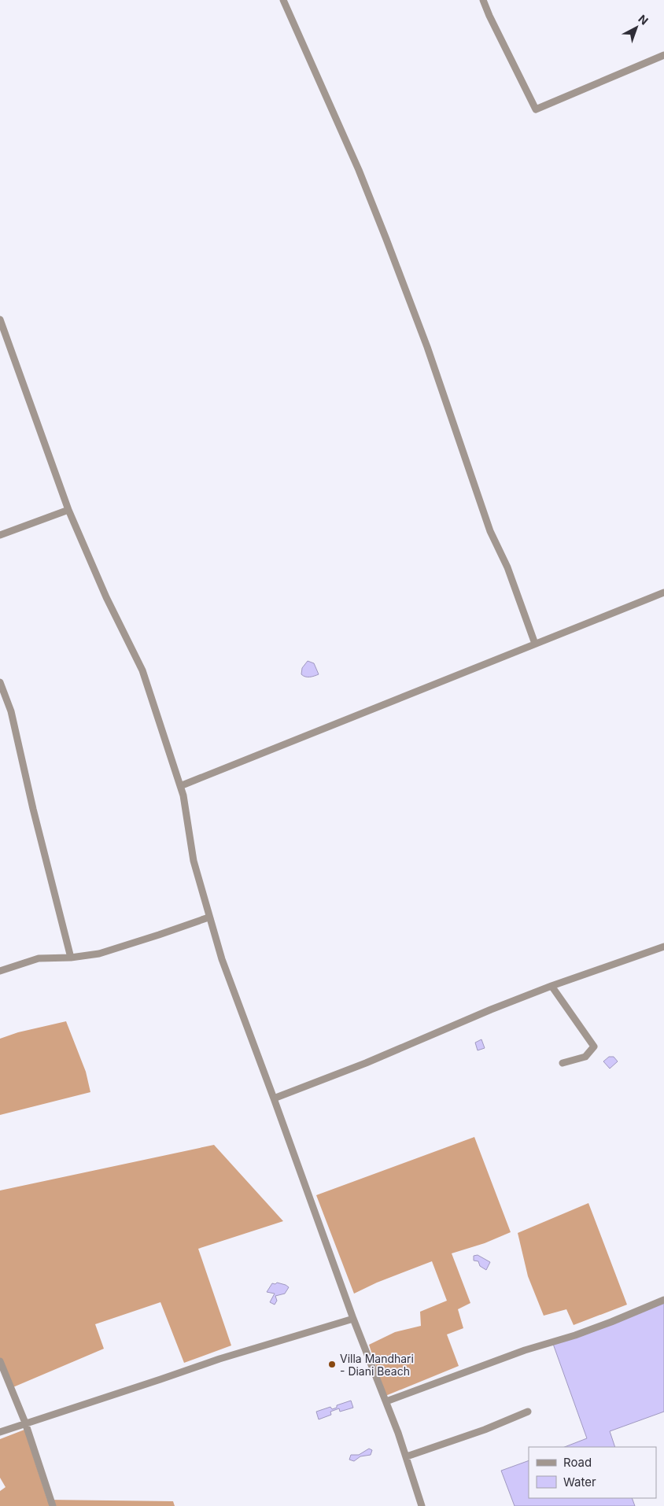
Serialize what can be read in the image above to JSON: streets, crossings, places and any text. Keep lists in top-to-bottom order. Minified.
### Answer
{"places":["Villa Mandhari - Diani Beach"],"legend":["Road","Water"],"north":"top right"}
